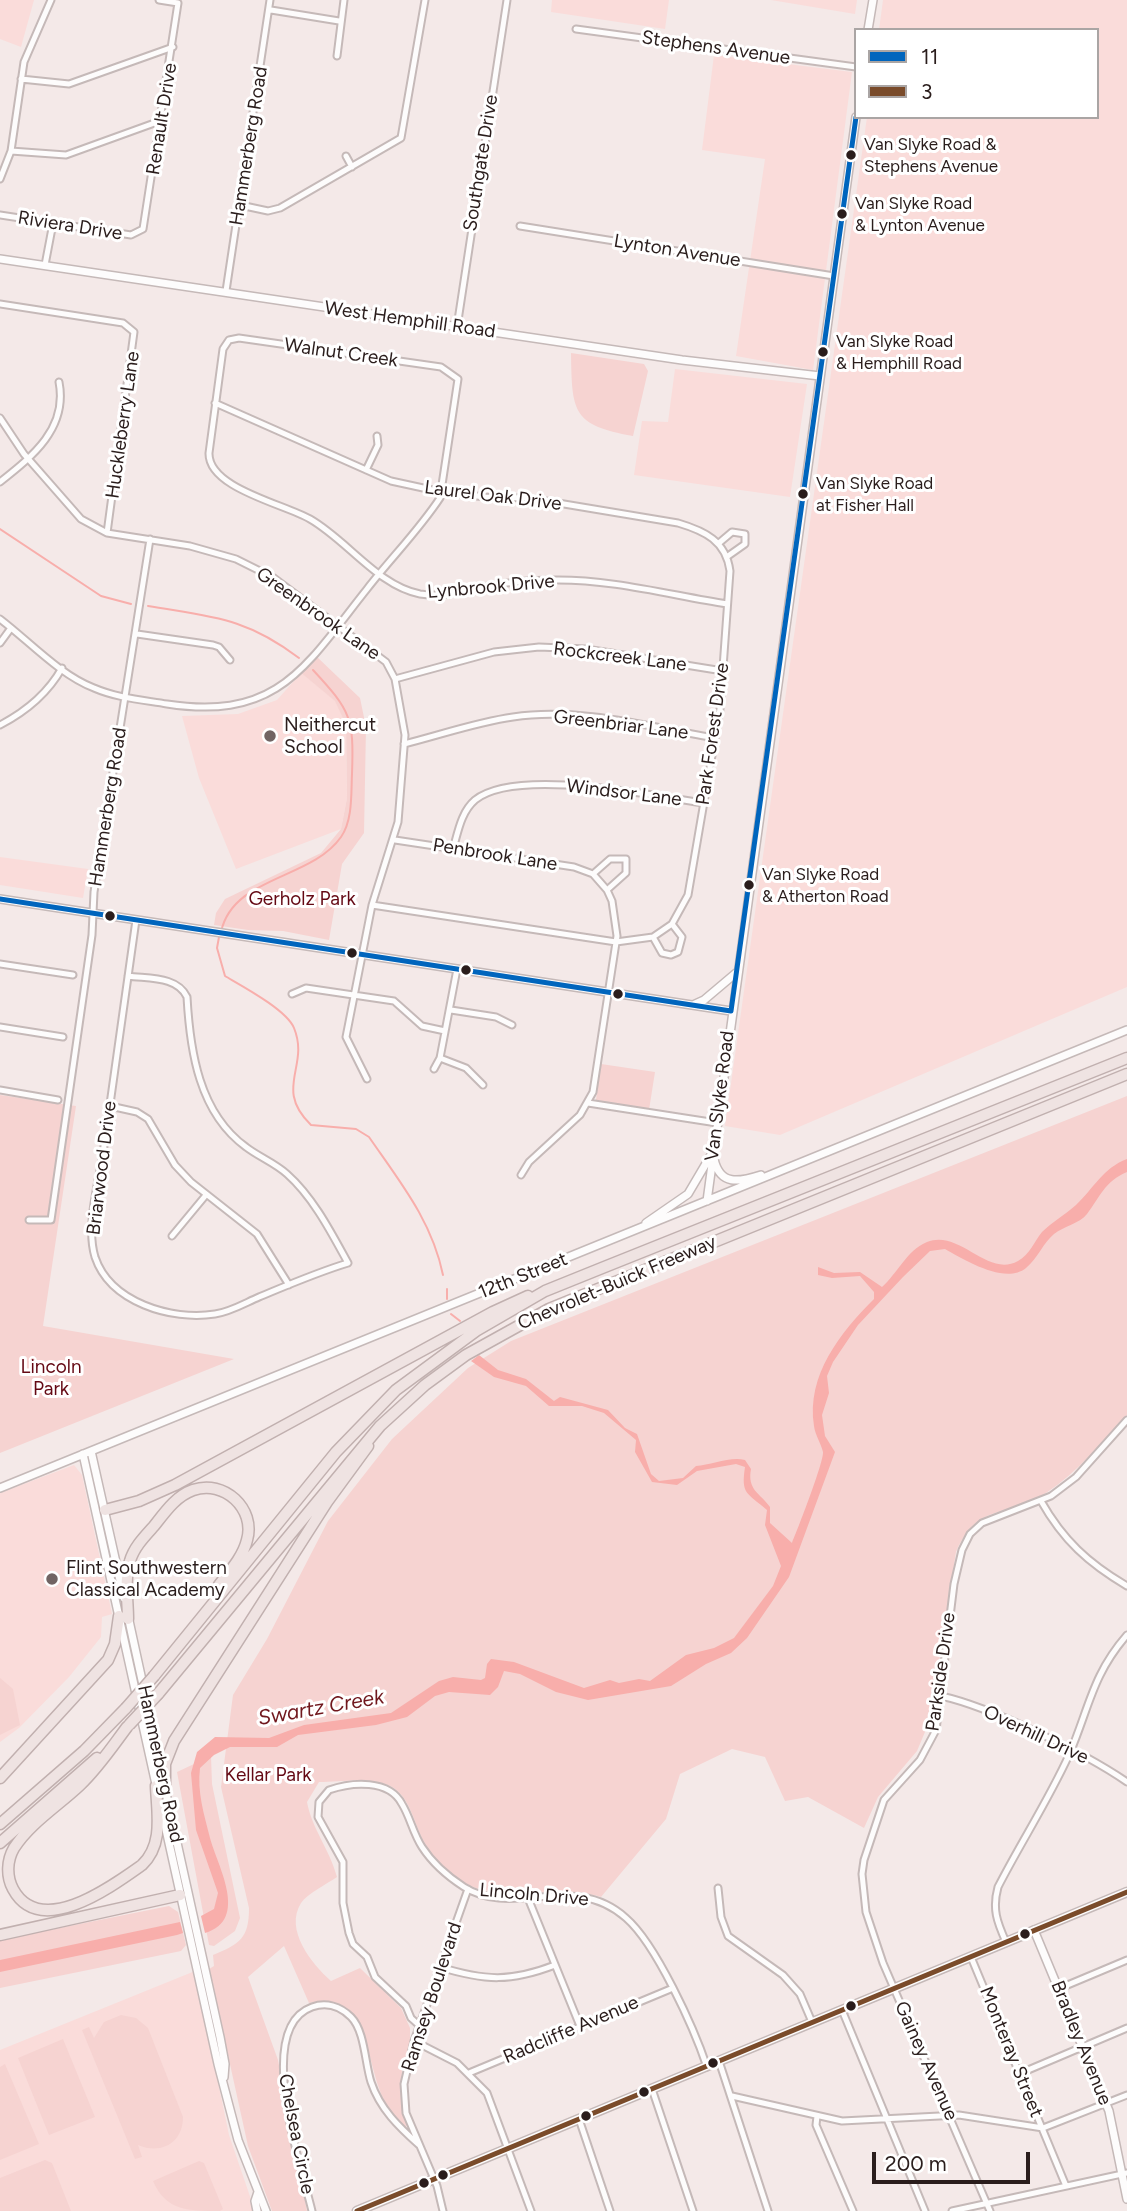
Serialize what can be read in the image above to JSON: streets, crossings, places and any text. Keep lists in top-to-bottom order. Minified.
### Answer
{"streets":{"highway":["Chevrolet-Buick Freeway"],"street":["Stephens Avenue","Renault Drive","Hammerberg Road","Southgate Drive","Riviera Drive","Lynton Avenue","West Hemphill Road","Walnut Creek","Huckleberry Lane","Laurel Oak Drive","Lynbrook Drive","Greenbrook Lane","Rockcreek Lane","Greenbriar Lane","Park Forest Drive","Windsor Lane","Penbrook Lane","Van Slyke Road","Briarwood Drive","12th Street","Parkside Drive","Overhill Drive","Lincoln Drive","Ramsey Boulevard","Radcliffe Avenue","Bradley Avenue","Monteray Street","Gainey Avenue","Chelsea Circle"]},"crossings":[["Renault Drive","Riviera Drive"],["Hammerberg Road","West Hemphill Road"],["Hammerberg Road","Greenbrook Lane"],["Hammerberg Road","12th Street"],["Southgate Drive","West Hemphill Road"],["Lynton Avenue","Van Slyke Road"],["West Hemphill Road","Van Slyke Road"],["Walnut Creek","Laurel Oak Drive"],["Walnut Creek","Lynbrook Drive"],["Huckleberry Lane","Greenbrook Lane"],["Laurel Oak Drive","Lynbrook Drive"],["Lynbrook Drive","Park Forest Drive"],["Greenbrook Lane","Rockcreek Lane"],["Greenbrook Lane","Greenbriar Lane"],["Greenbrook Lane","Park Forest Drive"],["Greenbrook Lane","Penbrook Lane"],["Rockcreek Lane","Park Forest Drive"],["Greenbriar Lane","Park Forest Drive"],["Park Forest Drive","Windsor Lane"],["Windsor Lane","Penbrook Lane"],["Van Slyke Road","12th Street"],["Parkside Drive","Overhill Drive"],["Parkside Drive","Gainey Avenue"],["Lincoln Drive","Ramsey Boulevard"],["Lincoln Drive","Radcliffe Avenue"],["Ramsey Boulevard","Chelsea Circle"]],"water":["Swartz Creek"],"parks":["Gerholz Park","Lincoln Park","Kellar Park"],"places":["Van Slyke Road & Stephens Avenue","Van Slyke Road & Lynton Avenue","Van Slyke Road & Hemphill Road","Van Slyke Road at Fisher Hall","Neithercut School","Van Slyke Road & Atherton Road","Flint Southwestern Classical Academy"],"lines":["transit line 11","transit line 3"],"legend":["11","3"],"scale_bar":"200 m"}
